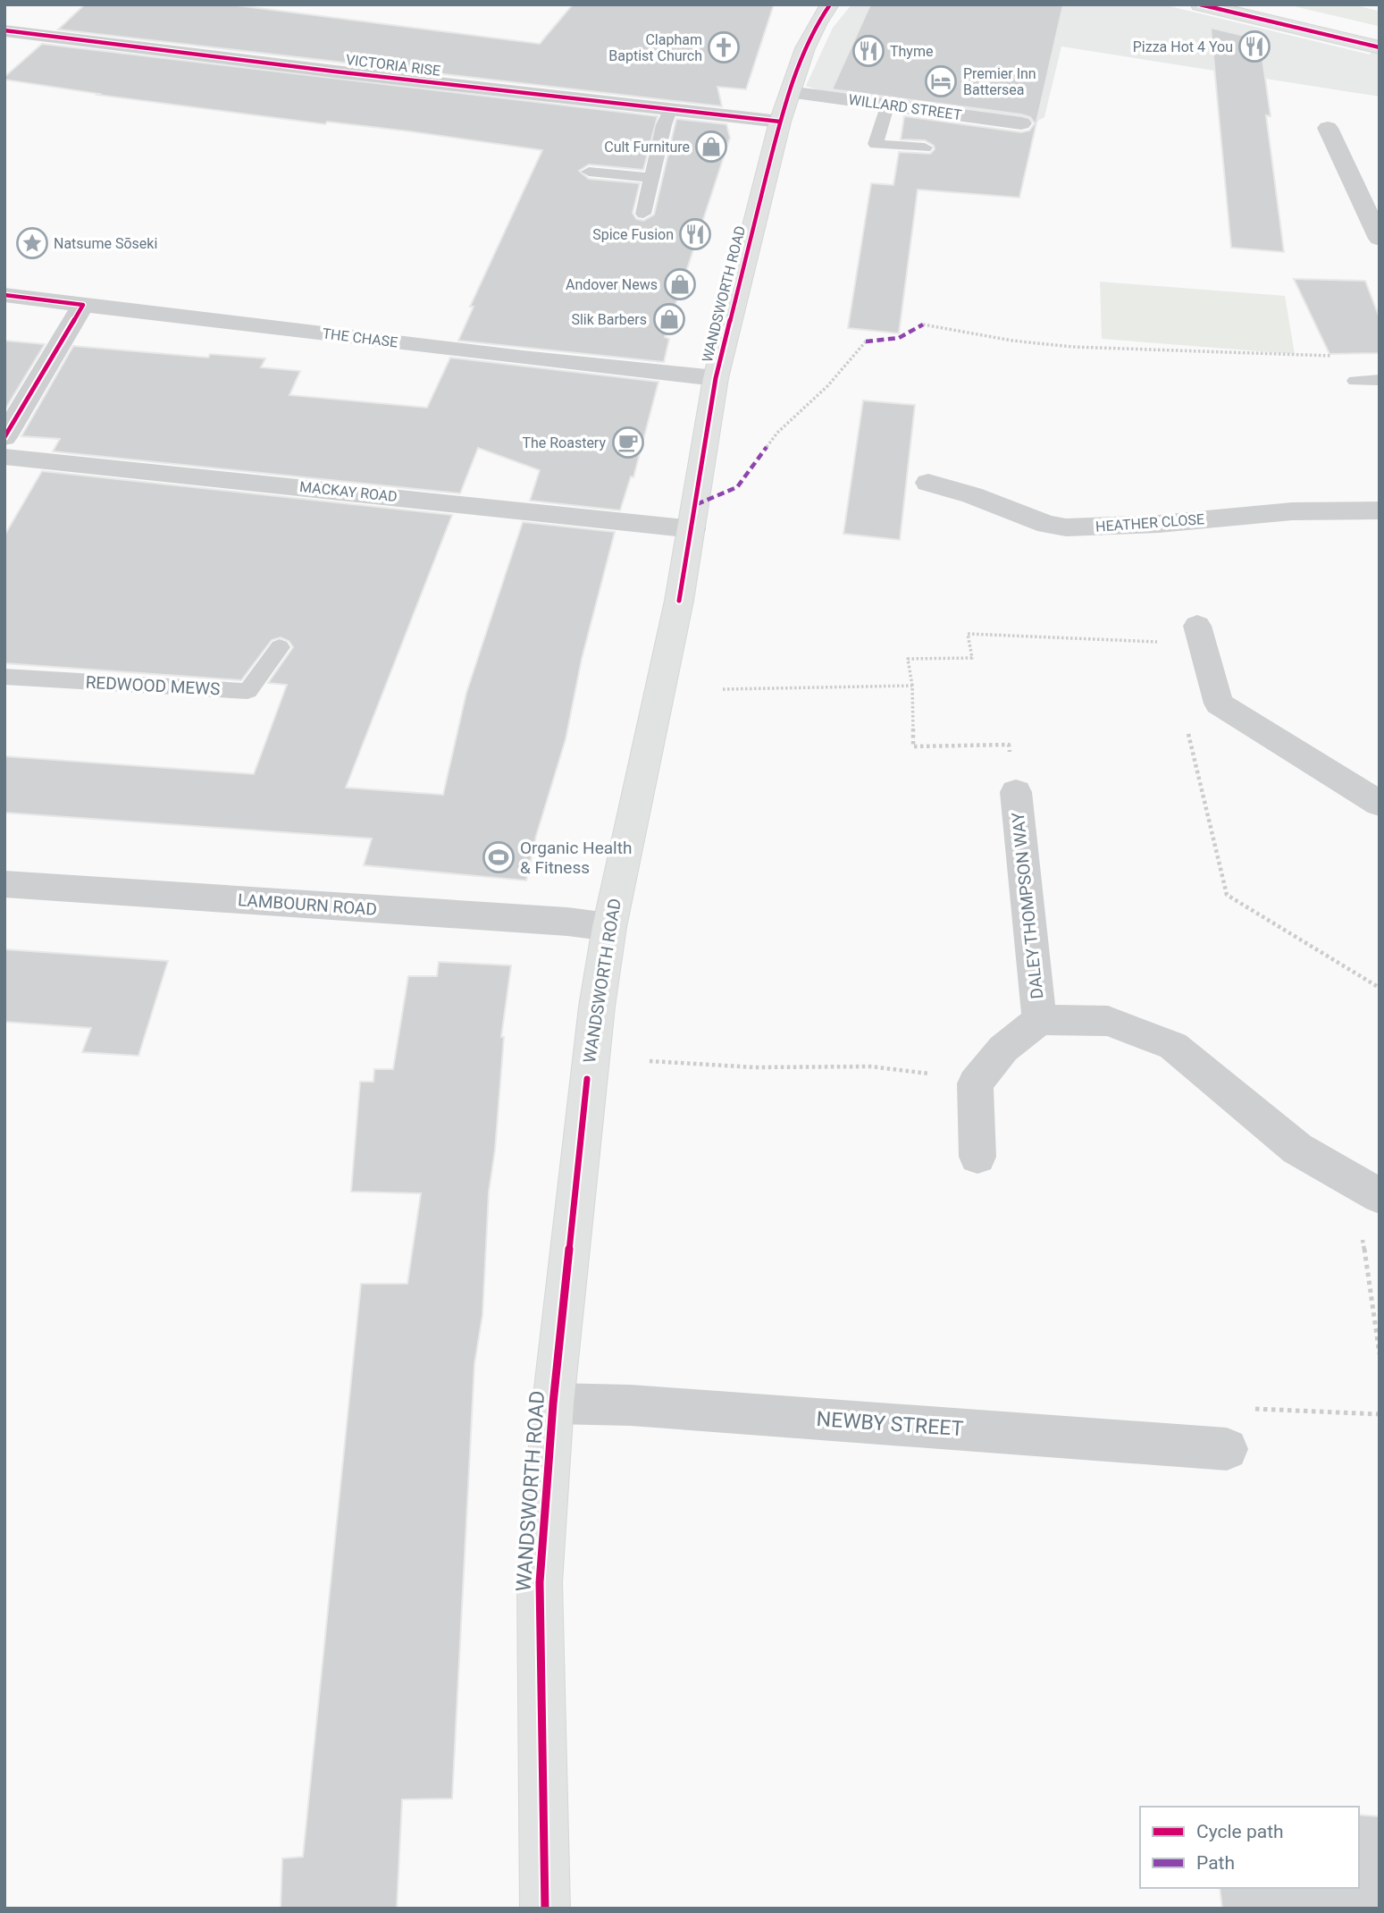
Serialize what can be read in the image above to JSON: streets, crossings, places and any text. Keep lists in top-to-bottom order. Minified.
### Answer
{"streets":{"main road":["WANDSWORTH ROAD"],"street":["VICTORIA RISE","WILLARD STREET","THE CHASE","MACKAY ROAD","HEATHER CLOSE","LAMBOURN ROAD","DALEY THOMPSON WAY","NEWBY STREET"],"lane":["REDWOOD MEWS"]},"crossings":[["VICTORIA RISE","WANDSWORTH ROAD"],["WILLARD STREET","WANDSWORTH ROAD"],["WANDSWORTH ROAD","THE CHASE"],["WANDSWORTH ROAD","MACKAY ROAD"],["WANDSWORTH ROAD","LAMBOURN ROAD"],["WANDSWORTH ROAD","NEWBY STREET"]],"places":{"restaurant":["Pizza Hot 4 You","Thyme","Spice Fusion"],"church":["Clapham Baptist Church"],"hotel":["Premier Inn Battersea"],"shop":["Cult Furniture","Andover News","Slik Barbers"],"place":["Natsume Sōseki"],"cafe":["The Roastery"],"sports":["Organic Health & Fitness"]},"legend":["Cycle path","Path"]}
